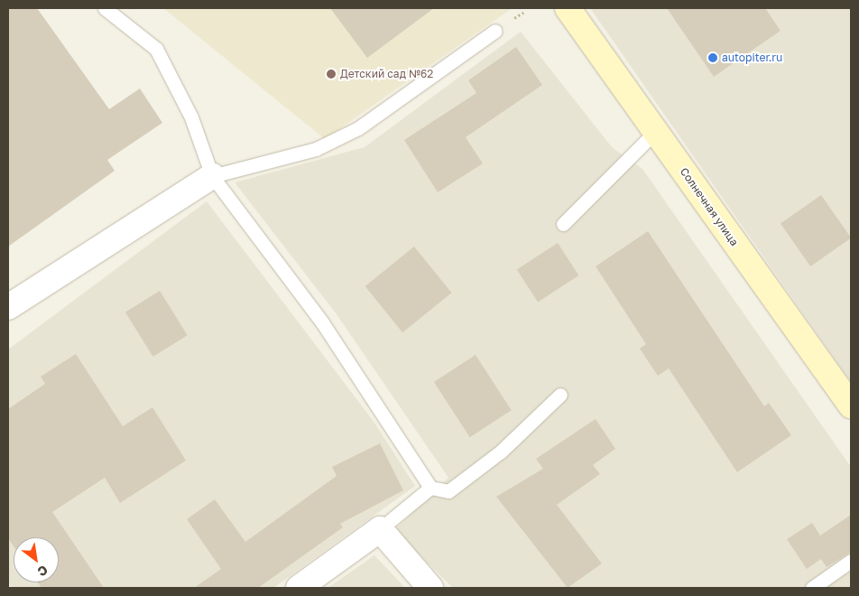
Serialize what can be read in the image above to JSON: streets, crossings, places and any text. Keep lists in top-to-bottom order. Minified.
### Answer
{"streets":{"main road":["Солнечная улица"]},"places":["autopiter.ru","Детский сад №62"],"north":"bottom right"}
